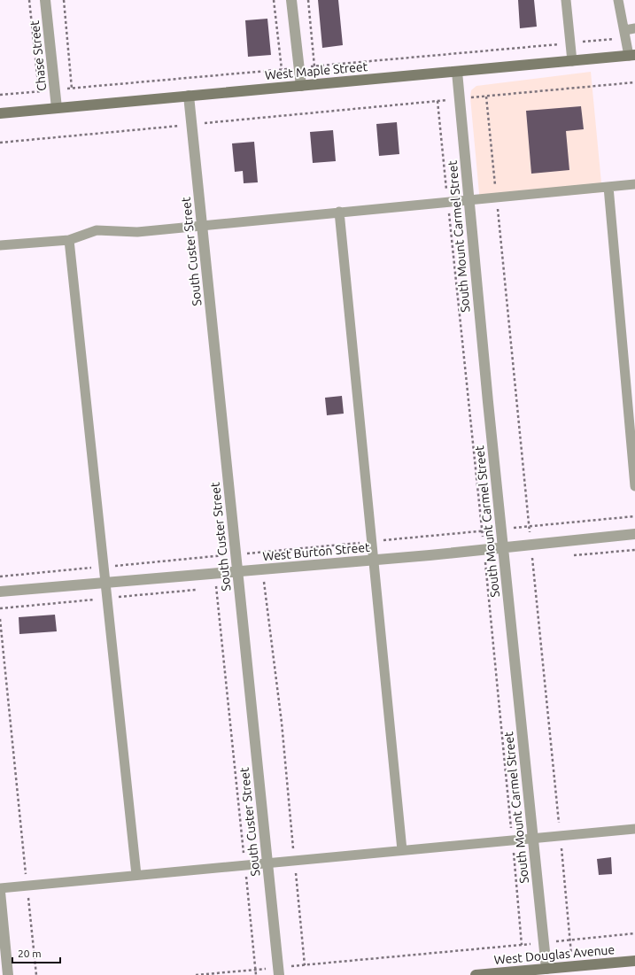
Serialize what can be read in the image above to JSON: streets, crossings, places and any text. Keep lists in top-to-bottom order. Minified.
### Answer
{"streets":{"street":["Chase Street","West Maple Street","South Mount Carmel Street","South Custer Street","West Burton Street","West Douglas Avenue"]},"crossings":[["Chase Street","West Maple Street"],["West Maple Street","South Mount Carmel Street"],["West Maple Street","South Custer Street"],["South Mount Carmel Street","West Burton Street"],["South Mount Carmel Street","West Douglas Avenue"],["South Custer Street","West Burton Street"]],"scale_bar":"20 m"}
